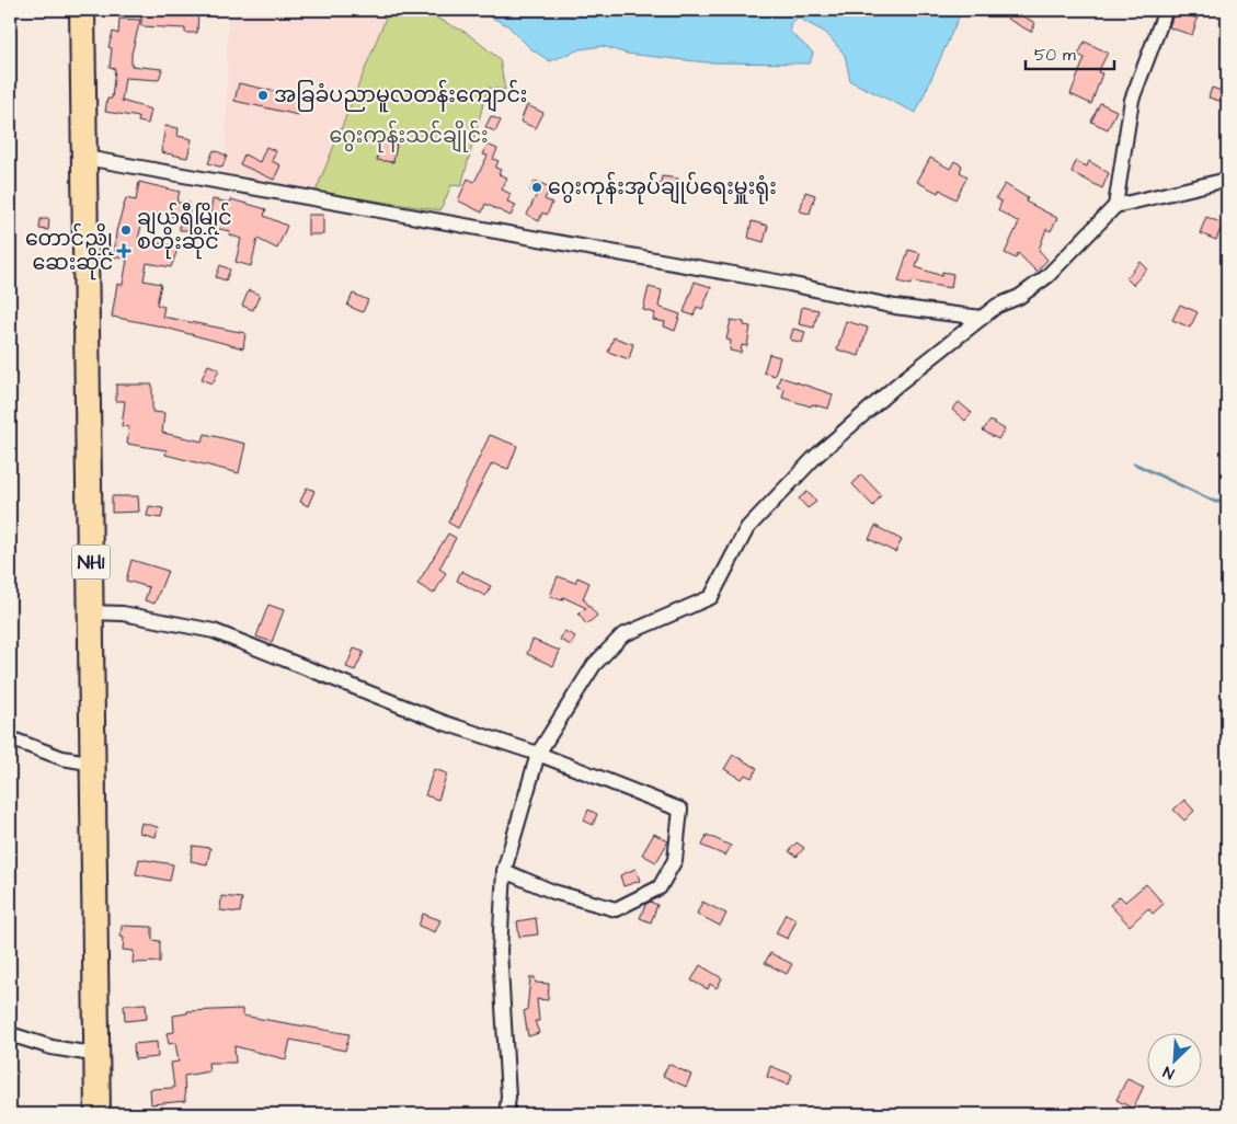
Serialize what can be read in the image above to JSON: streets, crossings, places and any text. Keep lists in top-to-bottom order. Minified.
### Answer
{"streets":{"highway":["NH1"]},"parks":["ဂွေးကုန်းသင်ချိုင်း"],"places":{"other":["အခြခံပညာမူလတန်းကျောင်း","ဂွေးကုန်းအုပ်ချုပ်ရေးမှူးရုံး","ချယ်ရီမြိုင် စတိုးဆိုင်"],"health":["တောင်ညို ဆေးဆိုင်"]},"scale_bar":"50 m","north":"bottom left"}
